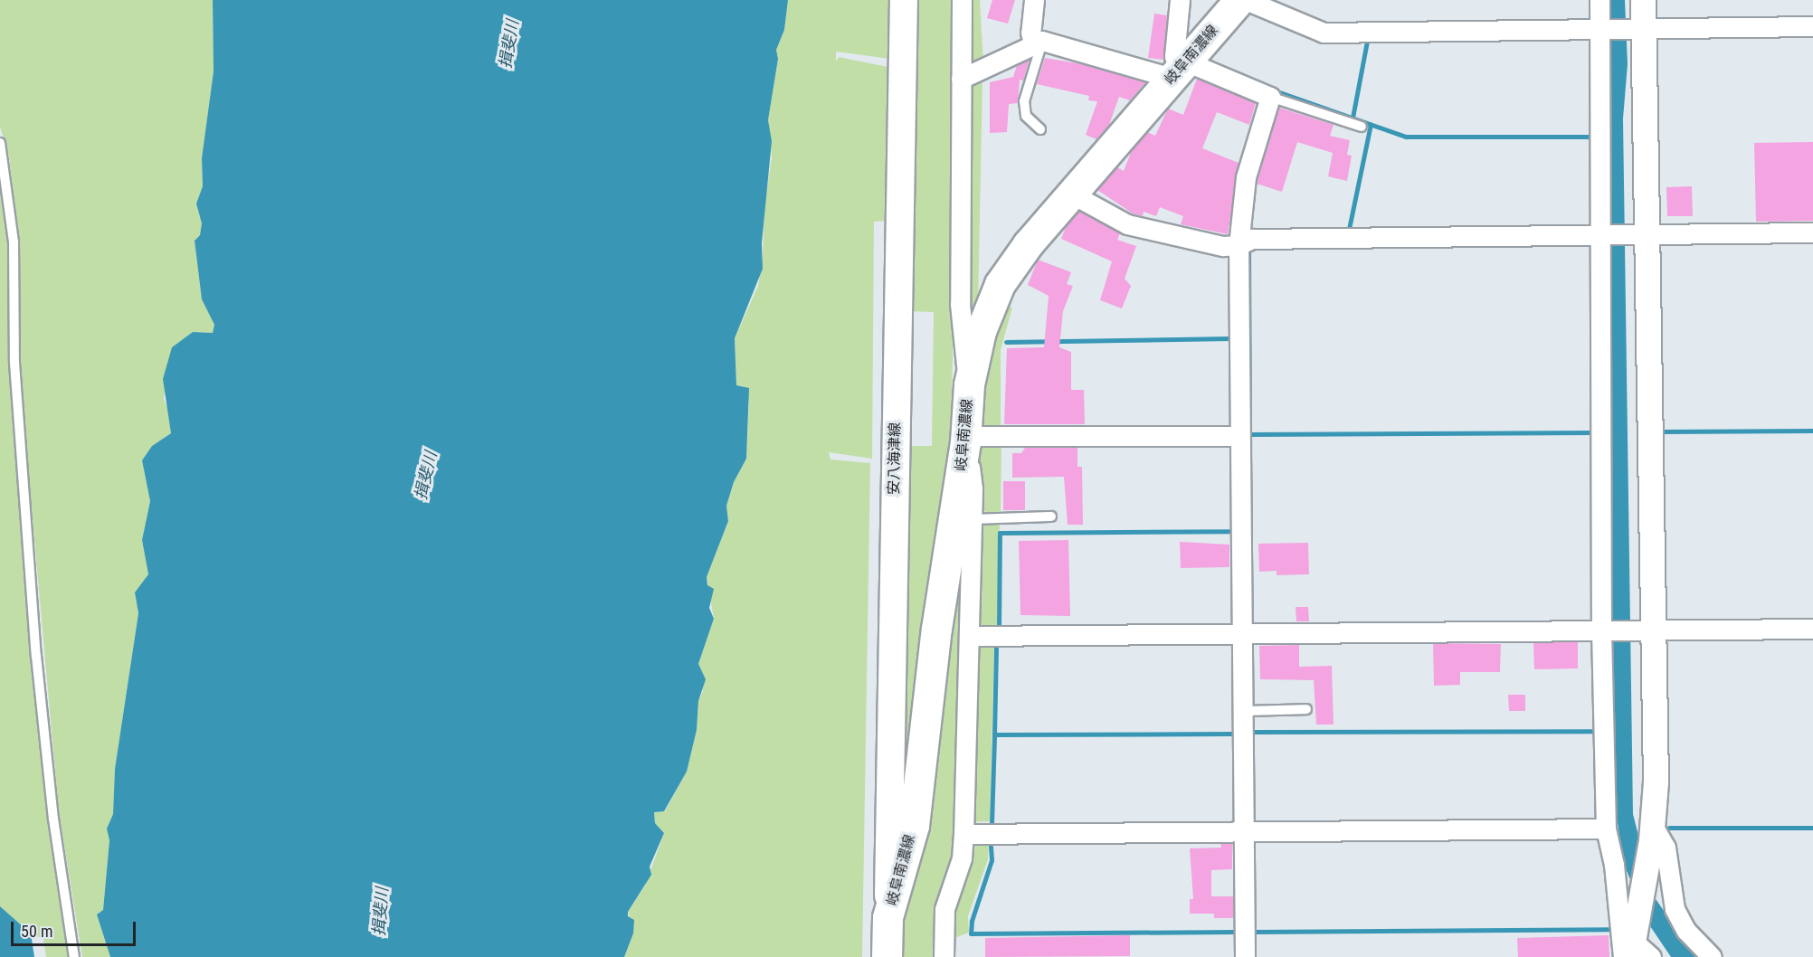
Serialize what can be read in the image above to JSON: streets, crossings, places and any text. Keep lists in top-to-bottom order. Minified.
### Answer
{"streets":{"main road":["岐阜南濃線","安八海津線"]},"crossings":[["岐阜南濃線","安八海津線"]],"water":["揖斐川"],"scale_bar":"50 m"}
